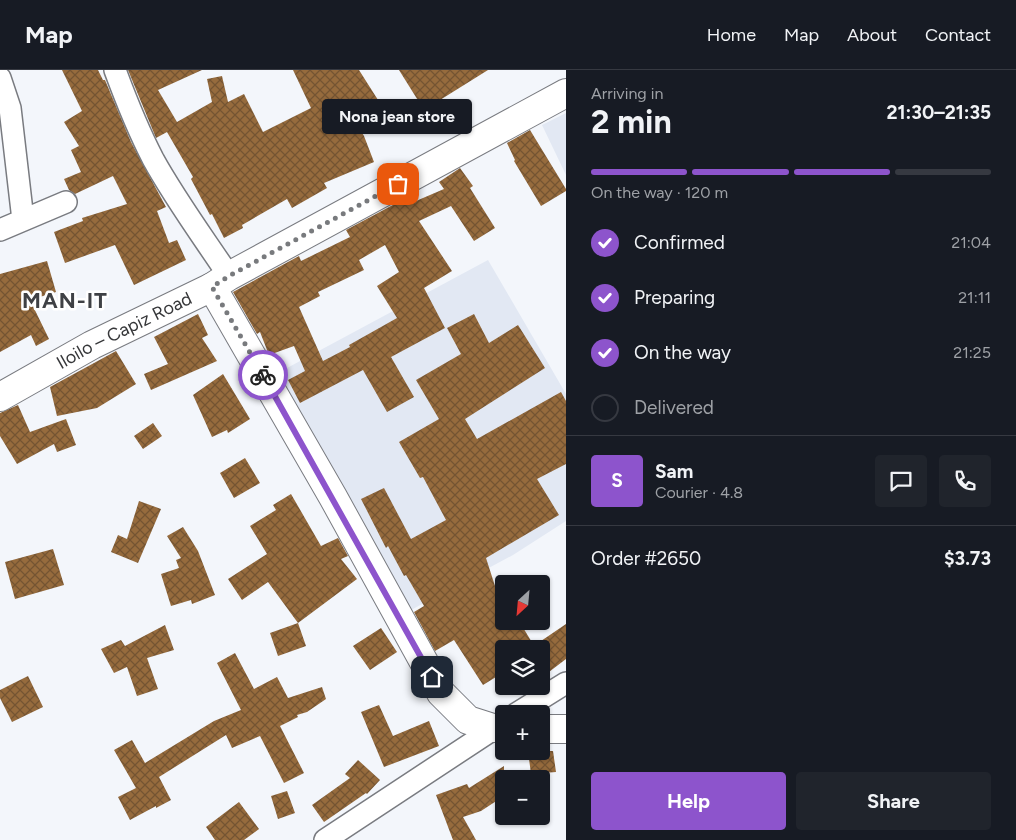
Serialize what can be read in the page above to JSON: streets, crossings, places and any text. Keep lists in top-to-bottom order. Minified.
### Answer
{"streets":{"main road":["Iloilo – Capiz Road"]},"districts":["MAN-IT"],"places":["Nona jean store"],"north":"bottom left","page":{"header":"Map","nav":["Home","Map","About","Contact"],"heading":["2 min","Arriving in","21:30–21:35"],"panel":["Sam","Courier · 4.8","Order #2650","$3.73"],"bubble":"Nona jean store","bar":"On the way · 120 m","list":[["Confirmed","21:04"],["Preparing","21:11"],["On the way","21:25"],"Delivered"],"round":"S","map_buttons":["+","−"],"buttons":["Help","Share"]}}
